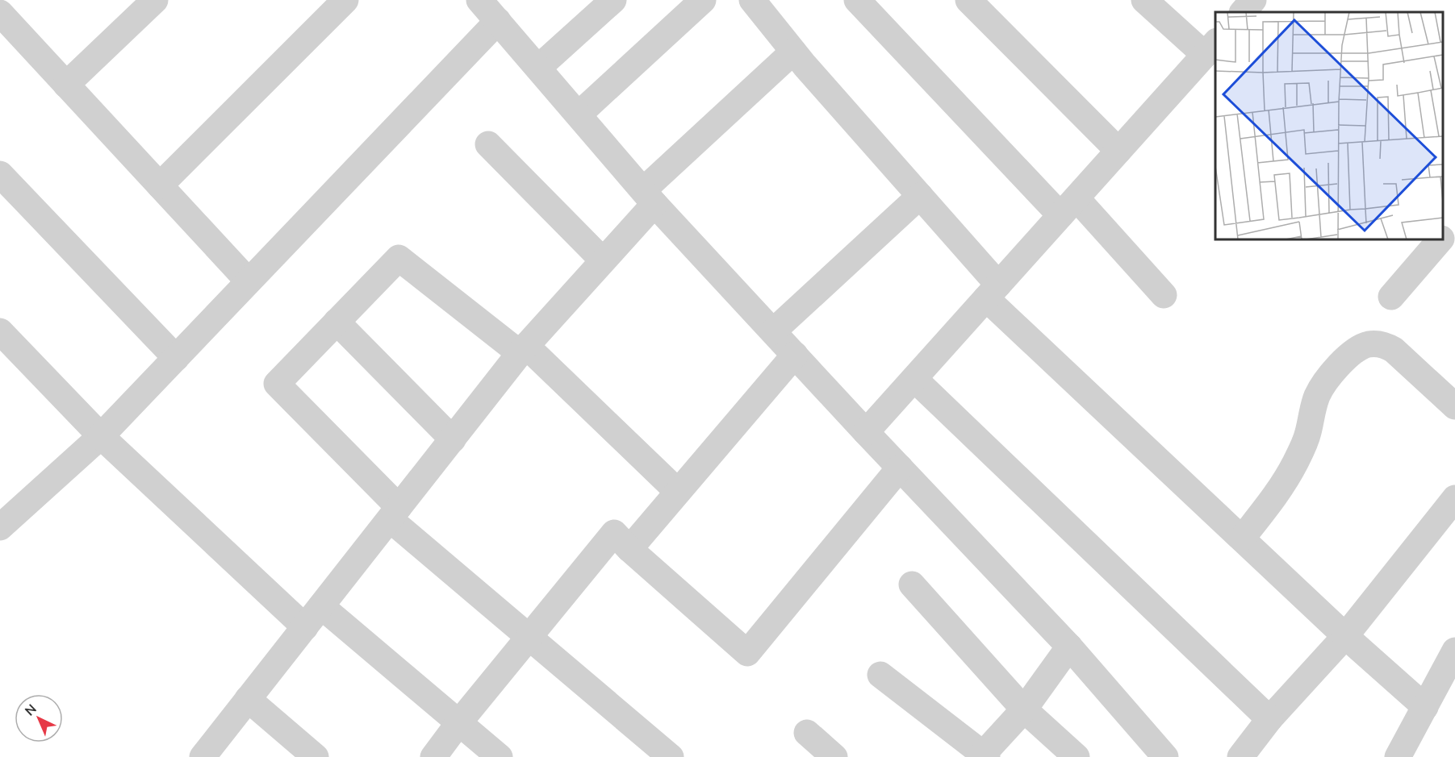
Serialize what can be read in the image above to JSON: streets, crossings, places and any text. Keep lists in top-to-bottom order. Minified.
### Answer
{"north":"top left"}
